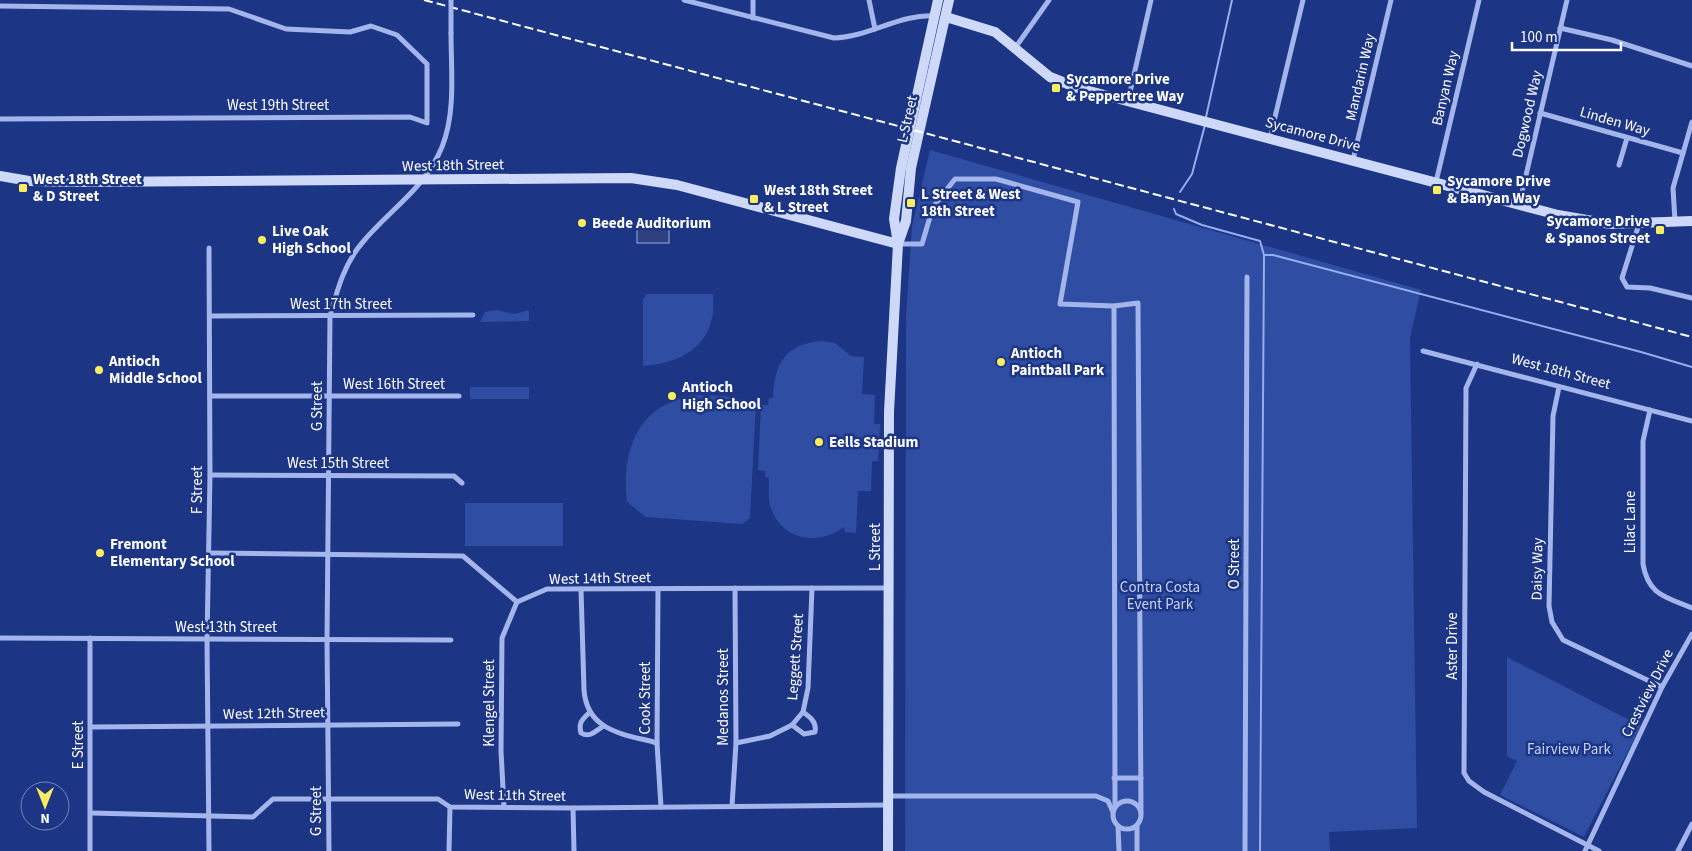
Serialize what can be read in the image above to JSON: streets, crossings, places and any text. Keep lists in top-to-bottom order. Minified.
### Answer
{"streets":{"street":["Mandarin Way","Banyan Way","West 19th Street","Dogwood Way","L Street","Linden Way","Sycamore Drive","West 18th Street","West 17th Street","West 16th Street","G Street","West 15th Street","F Street","Lilac Lane","O Street","Daisy Way","West 14th Street","West 13th Street","Aster Drive","Leggett Street","Crestview Drive","Medanos Street","Cook Street","Klengel Street","West 12th Street","E Street","West 11th Street"]},"crossings":[["Mandarin Way","Sycamore Drive"],["Banyan Way","Sycamore Drive"],["Dogwood Way","Linden Way"],["Dogwood Way","Sycamore Drive"],["L Street","Sycamore Drive"],["L Street","West 18th Street"],["L Street","West 14th Street"],["L Street","West 11th Street"],["West 18th Street","G Street"],["West 18th Street","Lilac Lane"],["West 18th Street","Daisy Way"],["West 18th Street","Aster Drive"],["West 17th Street","G Street"],["West 17th Street","F Street"],["West 16th Street","G Street"],["West 16th Street","F Street"],["G Street","West 15th Street"],["G Street","West 13th Street"],["G Street","West 12th Street"],["G Street","West 11th Street"],["West 15th Street","F Street"],["F Street","West 13th Street"],["F Street","West 12th Street"],["F Street","West 11th Street"],["Daisy Way","Crestview Drive"],["West 14th Street","Leggett Street"],["West 14th Street","Medanos Street"],["West 14th Street","Cook Street"],["West 14th Street","Klengel Street"],["West 13th Street","E Street"],["Aster Drive","Crestview Drive"],["Leggett Street","Medanos Street"],["Medanos Street","West 11th Street"],["Cook Street","West 11th Street"],["Klengel Street","West 11th Street"],["West 12th Street","E Street"],["E Street","West 11th Street"]],"parks":["Contra Costa Event Park","Fairview Park"],"places":{"transit":["Sycamore Drive & Peppertree Way","West 18th Street & D Street","Sycamore Drive & Banyan Way","West 18th Street & L Street","L Street & West 18th Street","Sycamore Drive & Spanos Street"],"other":["Beede Auditorium","Live Oak High School","Antioch Paintball Park","Antioch Middle School","Antioch High School","Eells Stadium","Fremont Elementary School"]},"scale_bar":"100 m","north":"bottom"}
